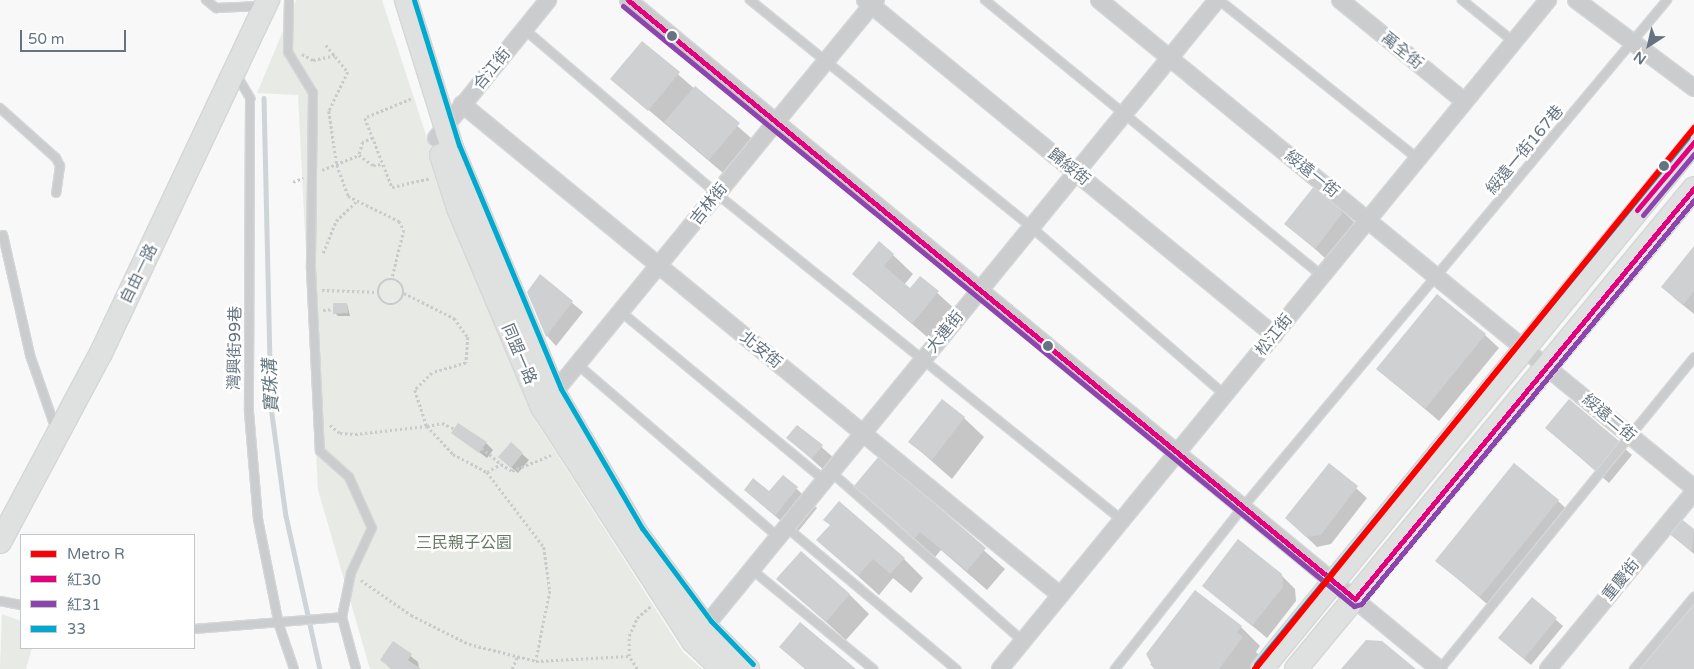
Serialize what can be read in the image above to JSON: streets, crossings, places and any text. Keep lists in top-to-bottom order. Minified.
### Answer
{"streets":{"street":["萬全街","合江街","歸綏街","綏遠一街","吉林街","自由一路","大連街","松江街","北安街","同盟一路","綏遠二街","重慶街"],"lane":["綏遠一街167巷","灣興街99巷"]},"crossings":[["萬全街","松江街"],["合江街","北安街"],["合江街","同盟一路"],["綏遠一街167巷","綏遠一街"],["歸綏街","吉林街"],["歸綏街","大連街"],["歸綏街","松江街"],["綏遠一街","大連街"],["綏遠一街","松江街"],["綏遠一街","綏遠二街"],["吉林街","北安街"],["吉林街","同盟一路"],["自由一路","灣興街99巷"],["大連街","北安街"],["大連街","同盟一路"],["松江街","北安街"]],"water":["寶珠溝"],"parks":["三民親子公園"],"lines":["transit line 紅30","transit line 33","transit line 紅31","metro line R"],"legend":["Metro R","紅30","紅31","33"],"scale_bar":"50 m","north":"bottom left"}
